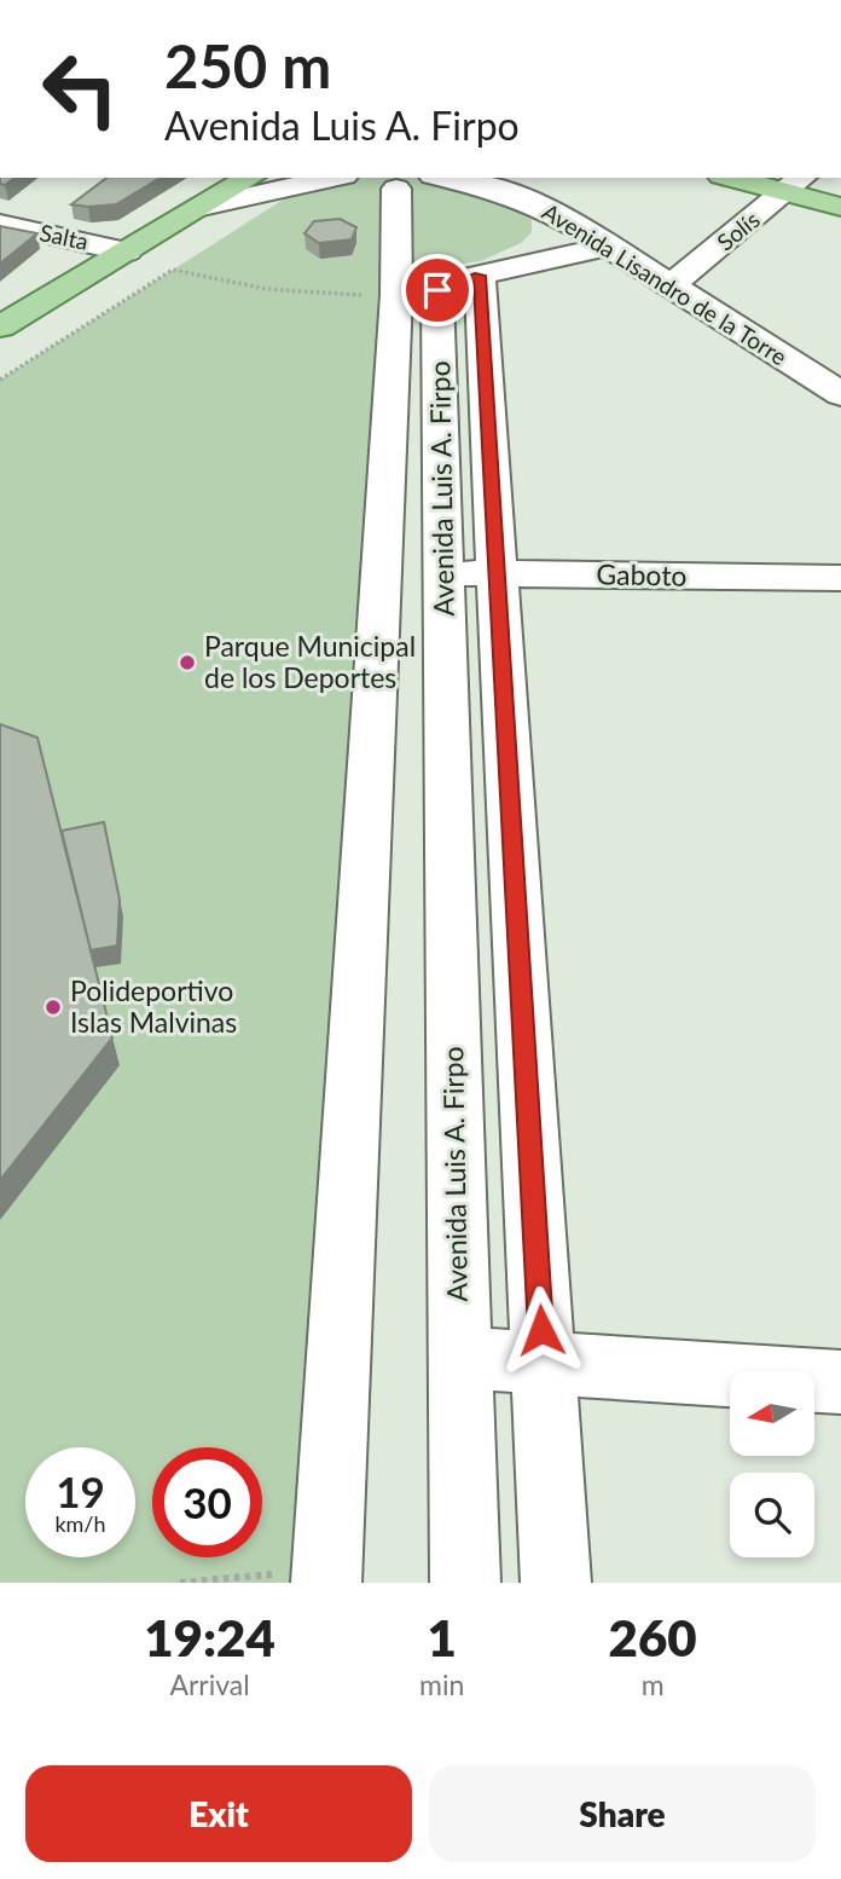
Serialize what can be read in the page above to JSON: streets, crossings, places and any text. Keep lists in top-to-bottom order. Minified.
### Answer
{"streets":{"street":["Solís","Salta","Avenida Lisandro de la Torre","Avenida Luis A. Firpo","Gaboto"]},"crossings":[["Solís","Avenida Lisandro de la Torre"],["Avenida Luis A. Firpo","Gaboto"]],"places":["Parque Municipal de los Deportes","Polideportivo Islas Malvinas"],"north":"left","page":{"turn":["250 m","Avenida Luis A. Firpo"],"speed":"19 km/h","limit":"30","eta":["19:24","Arrival","1","min","260","m"],"buttons":["Exit","Share"]}}
